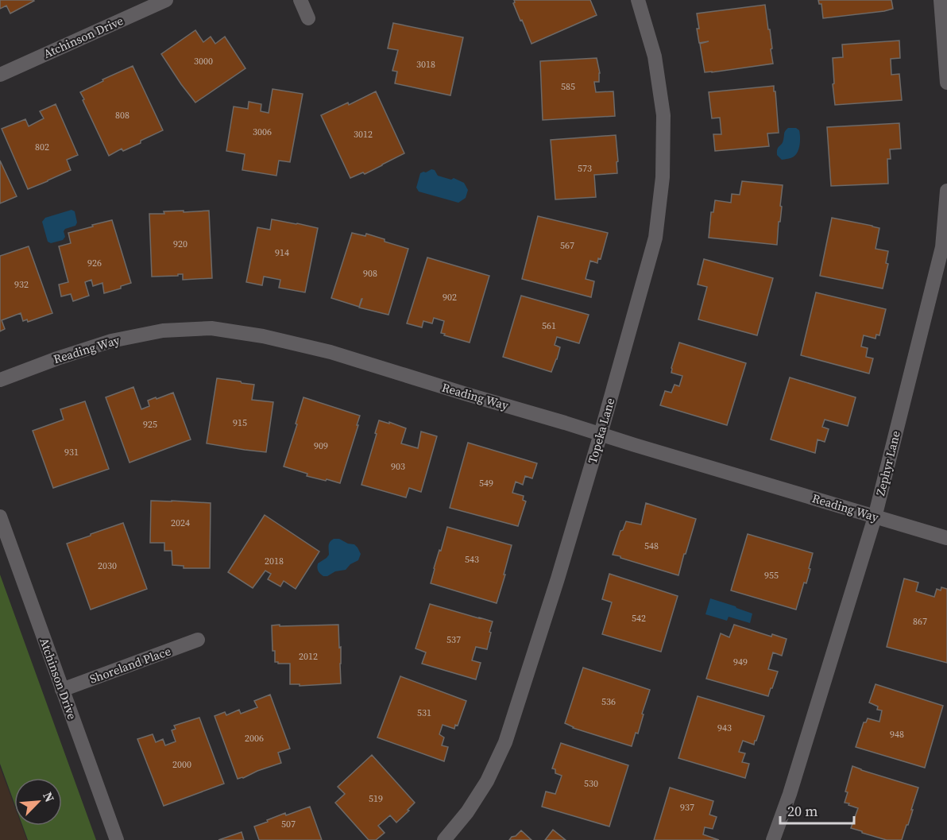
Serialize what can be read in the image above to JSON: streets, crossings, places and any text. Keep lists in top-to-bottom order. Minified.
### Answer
{"streets":{"street":["Atchinson Drive","Reading Way","Topeka Lane","Zephyr Lane","Shoreland Place"]},"crossings":[["Atchinson Drive","Shoreland Place"],["Reading Way","Topeka Lane"],["Reading Way","Zephyr Lane"]],"house_numbers":["3000","3018","585","808","3006","3012","802","573","920","567","914","926","908","932","902","561","915","925","909","931","903","549","2024","548","543","2018","2030","955","542","867","537","2012","949","536","531","943","948","2006","2000","530","519","937","507"],"scale_bar":"20 m","north":"top right"}
